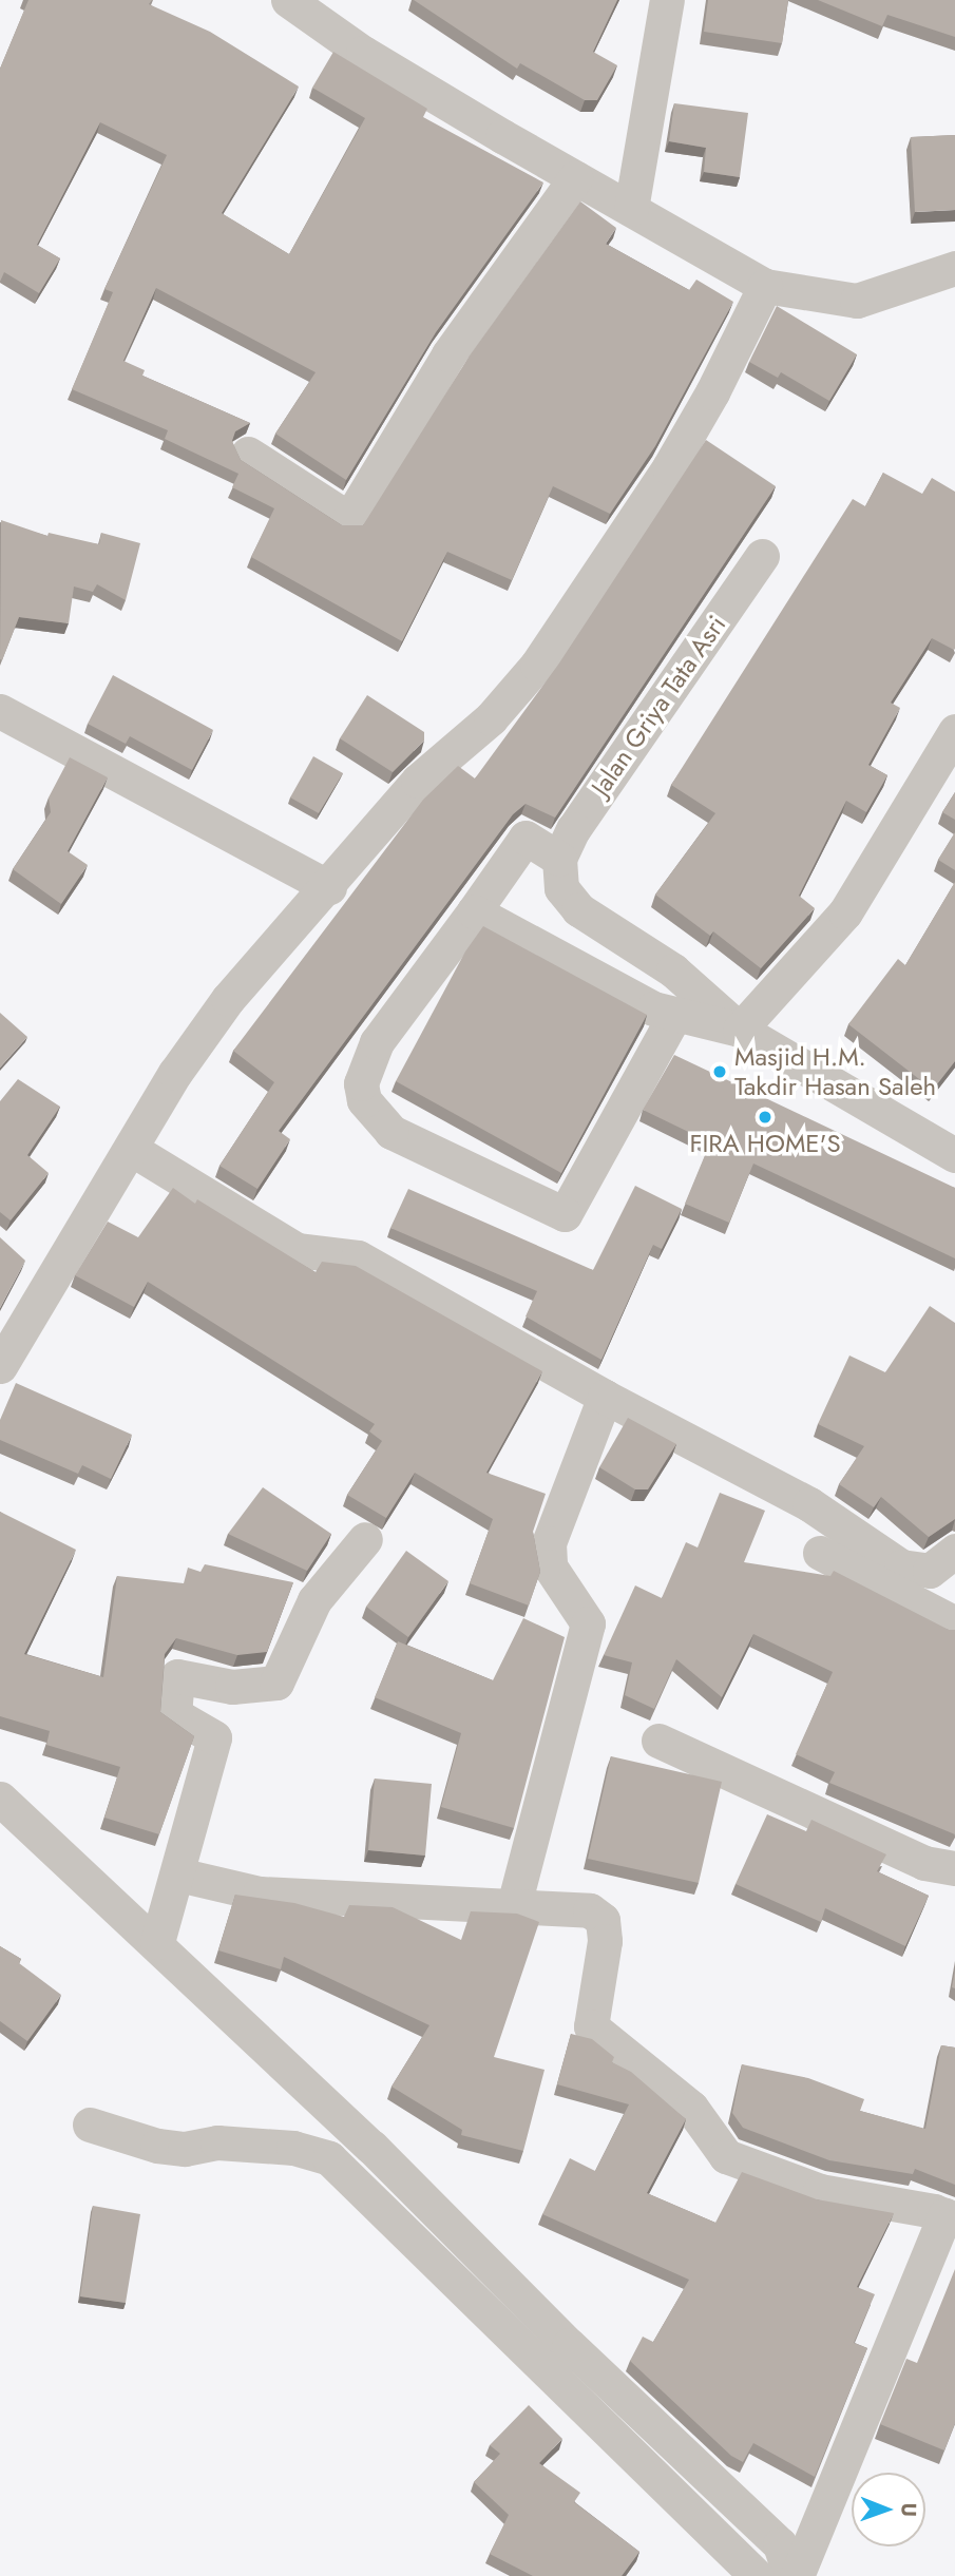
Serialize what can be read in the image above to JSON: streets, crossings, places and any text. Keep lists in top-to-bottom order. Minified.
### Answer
{"streets":{"street":["Jalan Griya Tata Asri"]},"places":["Masjid H.M. Takdir Hasan Saleh","FIRA HOME'S"],"north":"right"}
